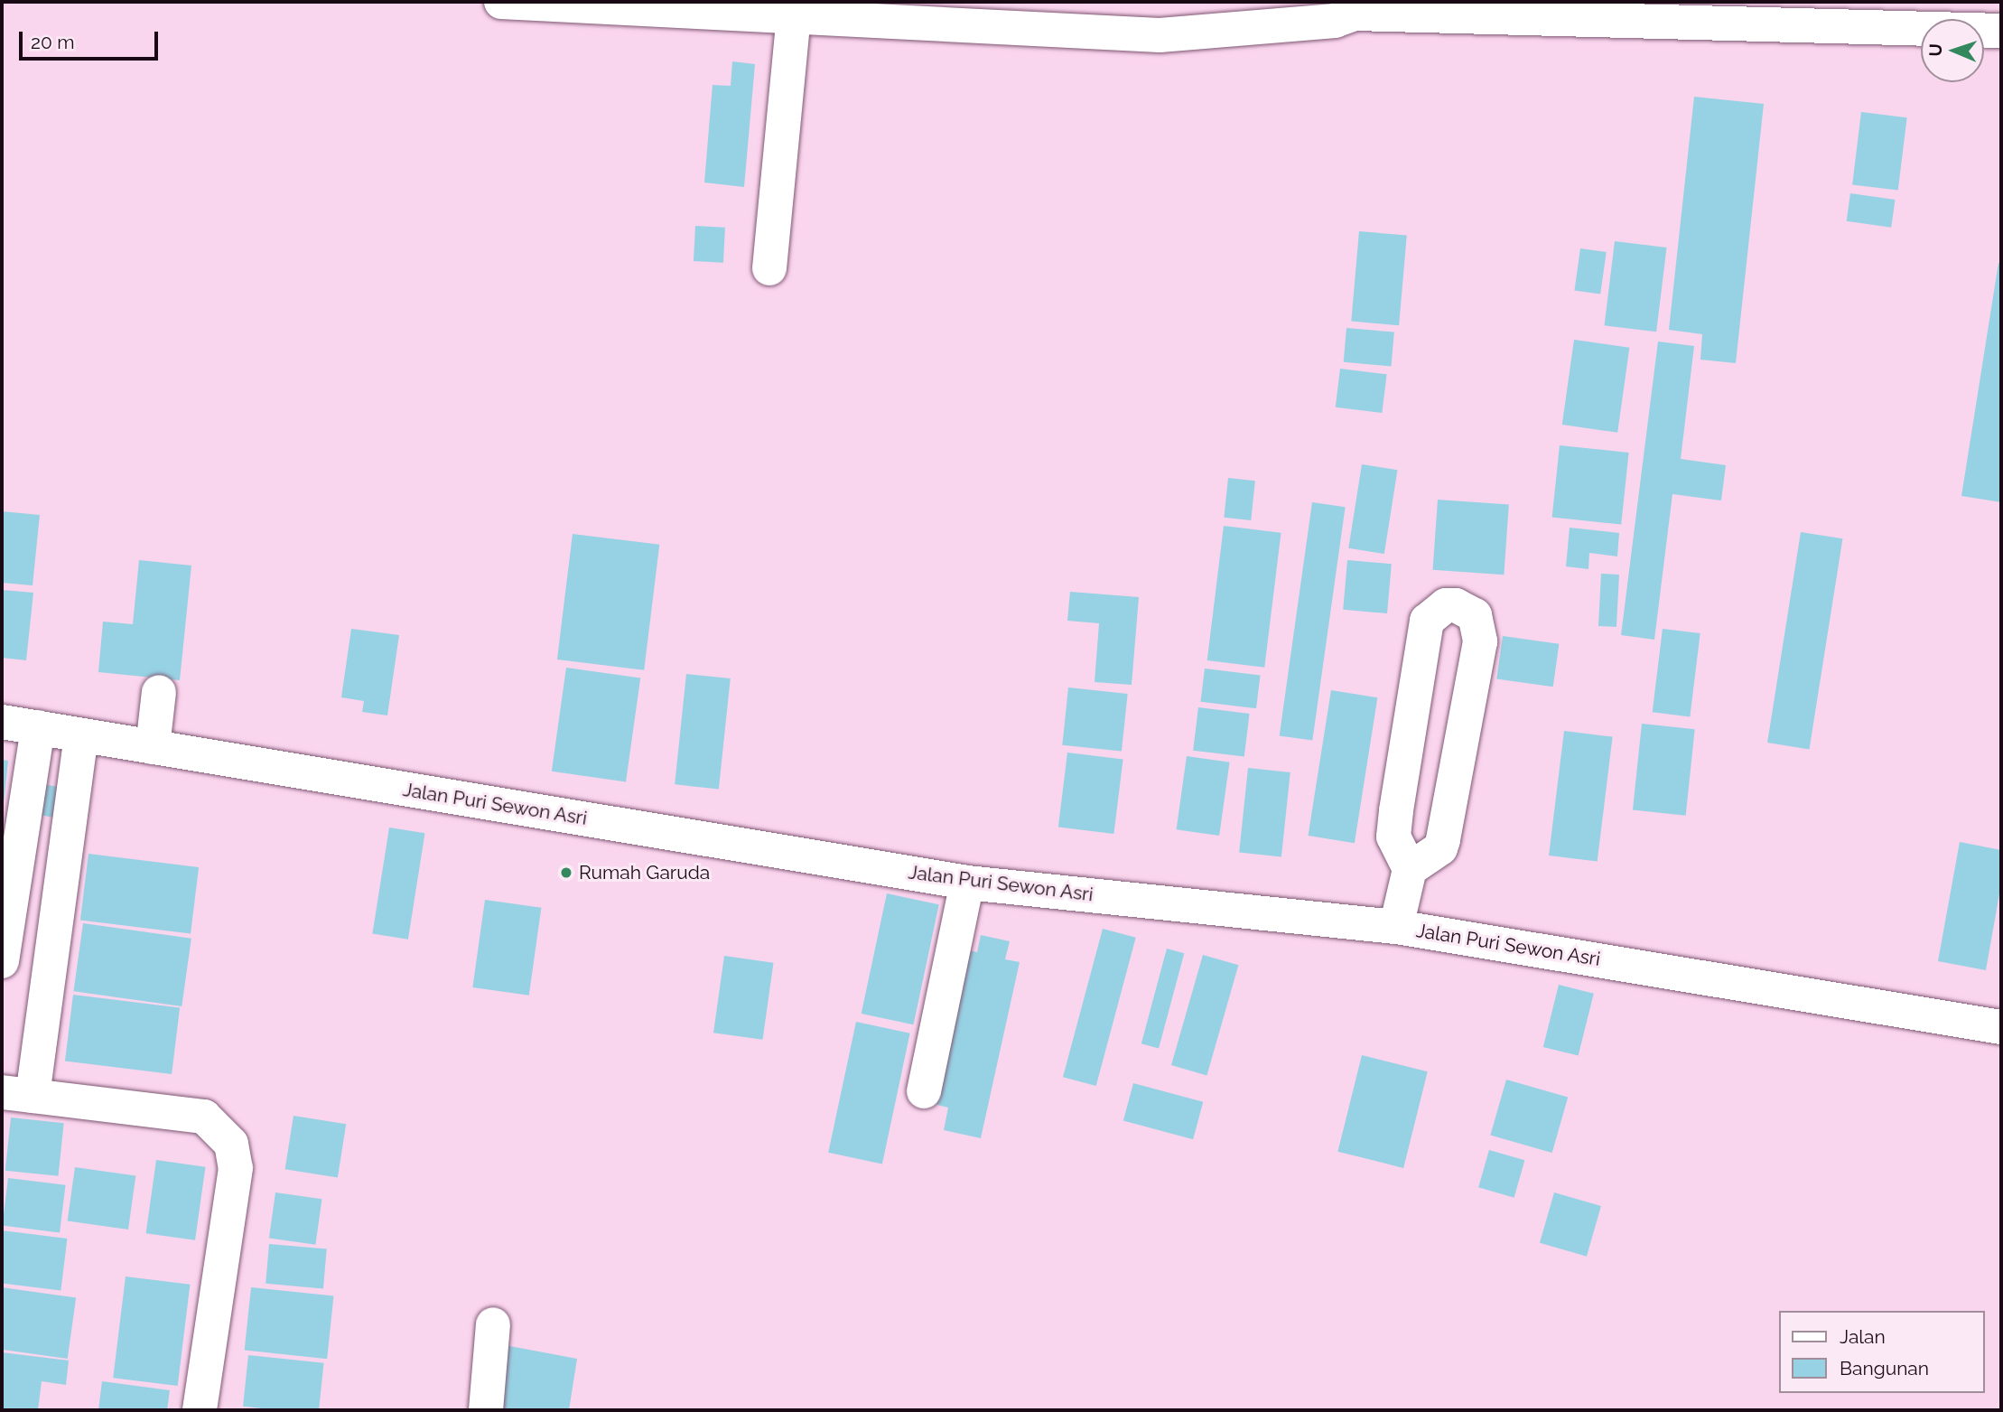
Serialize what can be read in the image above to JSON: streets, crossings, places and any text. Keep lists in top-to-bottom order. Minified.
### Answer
{"streets":{"street":["Jalan Puri Sewon Asri"]},"places":["Rumah Garuda"],"legend":["Jalan","Bangunan"],"scale_bar":"20 m","north":"left"}
